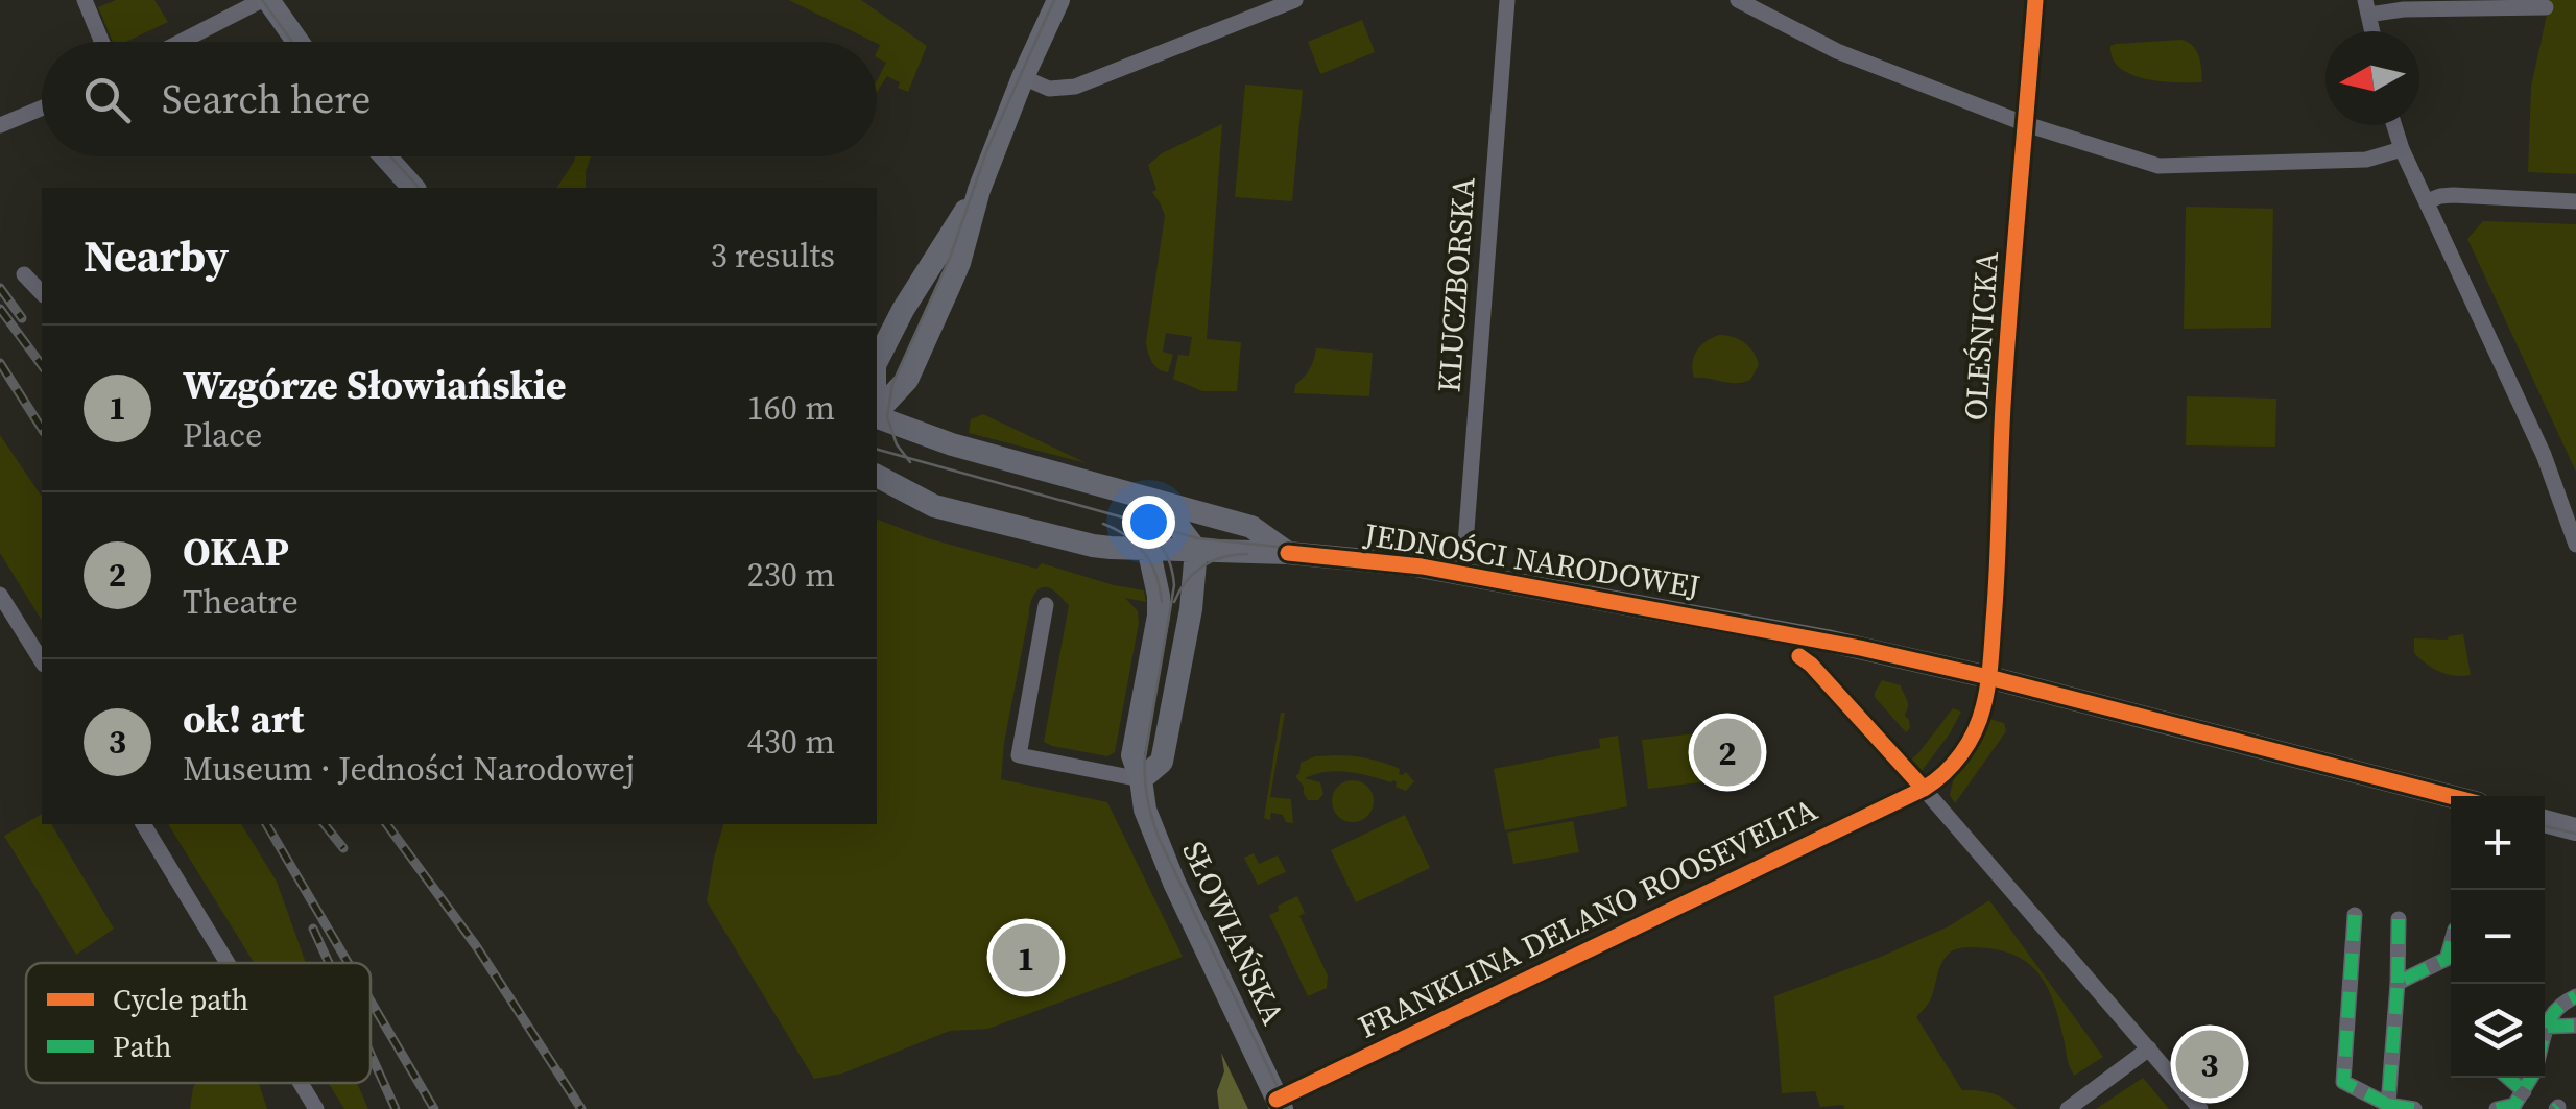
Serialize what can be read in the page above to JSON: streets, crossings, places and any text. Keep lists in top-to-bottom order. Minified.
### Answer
{"streets":{"street":["KLUCZBORSKA","OLEŚNICKA","JEDNOŚCI NARODOWEJ","FRANKLINA DELANO ROOSEVELTA","SŁOWIAŃSKA"]},"crossings":[["KLUCZBORSKA","JEDNOŚCI NARODOWEJ"],["OLEŚNICKA","JEDNOŚCI NARODOWEJ"],["OLEŚNICKA","FRANKLINA DELANO ROOSEVELTA"],["JEDNOŚCI NARODOWEJ","SŁOWIAŃSKA"],["FRANKLINA DELANO ROOSEVELTA","SŁOWIAŃSKA"]],"legend":["Cycle path","Path"],"north":"left","page":{"search":"Search here","heading":["Nearby","3 results"],"list":[{"mark":"1","name":"Wzgórze Słowiańskie","note":"Place","value":"160 m"},{"mark":"2","name":"OKAP","note":"Theatre","value":"230 m"},{"mark":"3","name":"ok! art","note":"Museum · Jedności Narodowej","value":"430 m"}],"pins":["2","1","3"],"map_buttons":["+","−"]}}
